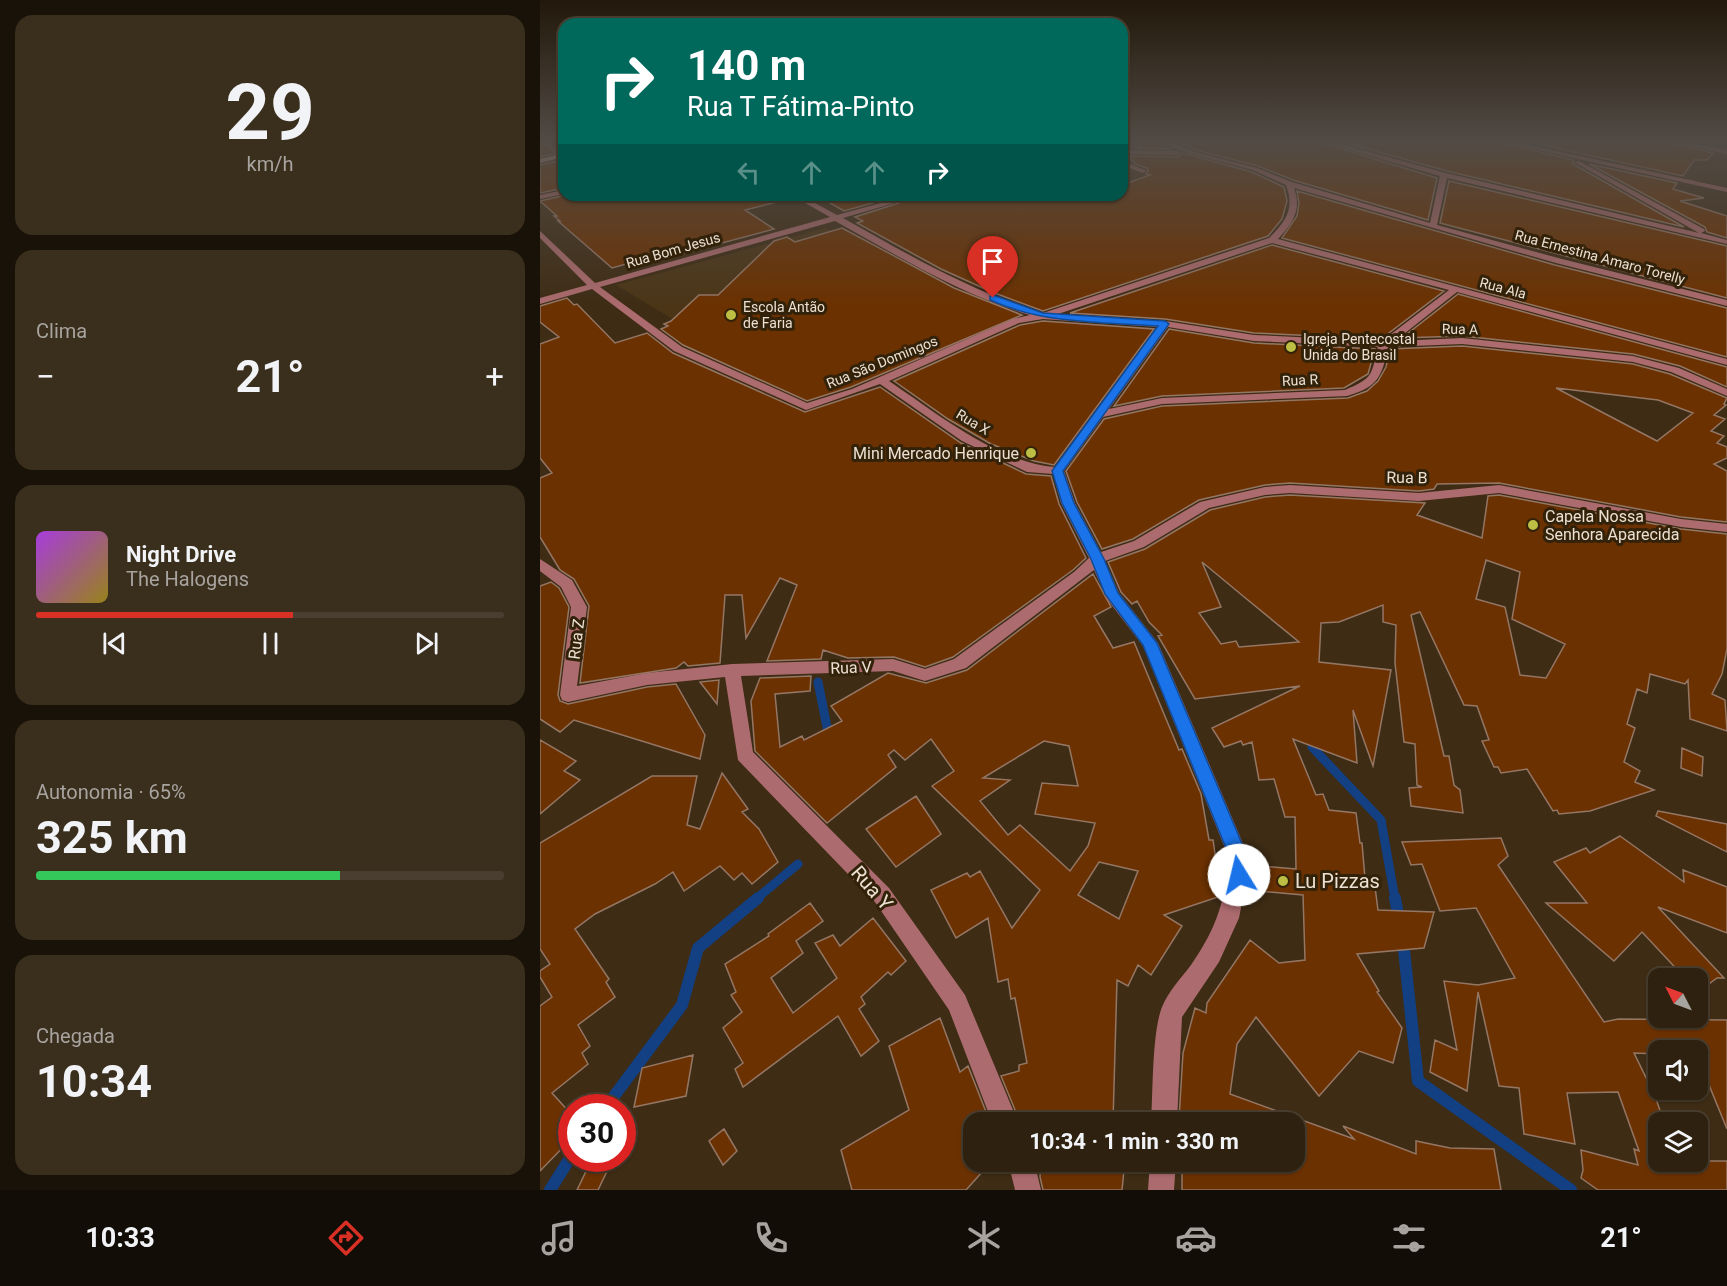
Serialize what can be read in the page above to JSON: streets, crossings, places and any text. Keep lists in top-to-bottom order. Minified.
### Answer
{"streets":{"street":["Rua Bom Jesus","Rua Ernestina Amaro Torelly","Rua Ala","Rua A","Rua São Domingos","Rua R","Rua X","Rua B","Rua Z","Rua V","Rua Y"]},"crossings":[["Rua Bom Jesus","Rua São Domingos"],["Rua Ala","Rua São Domingos"],["Rua A","Rua São Domingos"],["Rua A","Rua R"],["Rua São Domingos","Rua X"],["Rua B","Rua V"],["Rua Z","Rua V"],["Rua V","Rua Y"]],"places":["Escola Antão de Faria","Igreja Pentecostal Unida do Brasil","Mini Mercado Henrique","Capela Nossa Senhora Aparecida","Lu Pizzas"],"north":"top left","page":{"tile":[["29","km/h"],"Clima",["Autonomia · 65%","325 km"],["Chegada","10:34"]],"turn":["140 m","Rua T Fátima-Pinto"],"heat":["−","21°","+"],"song":["Night Drive","The Halogens"],"limit":"30","trip":"10:34 · 1 min · 330 m","tabs":["10:33","21°"]}}
